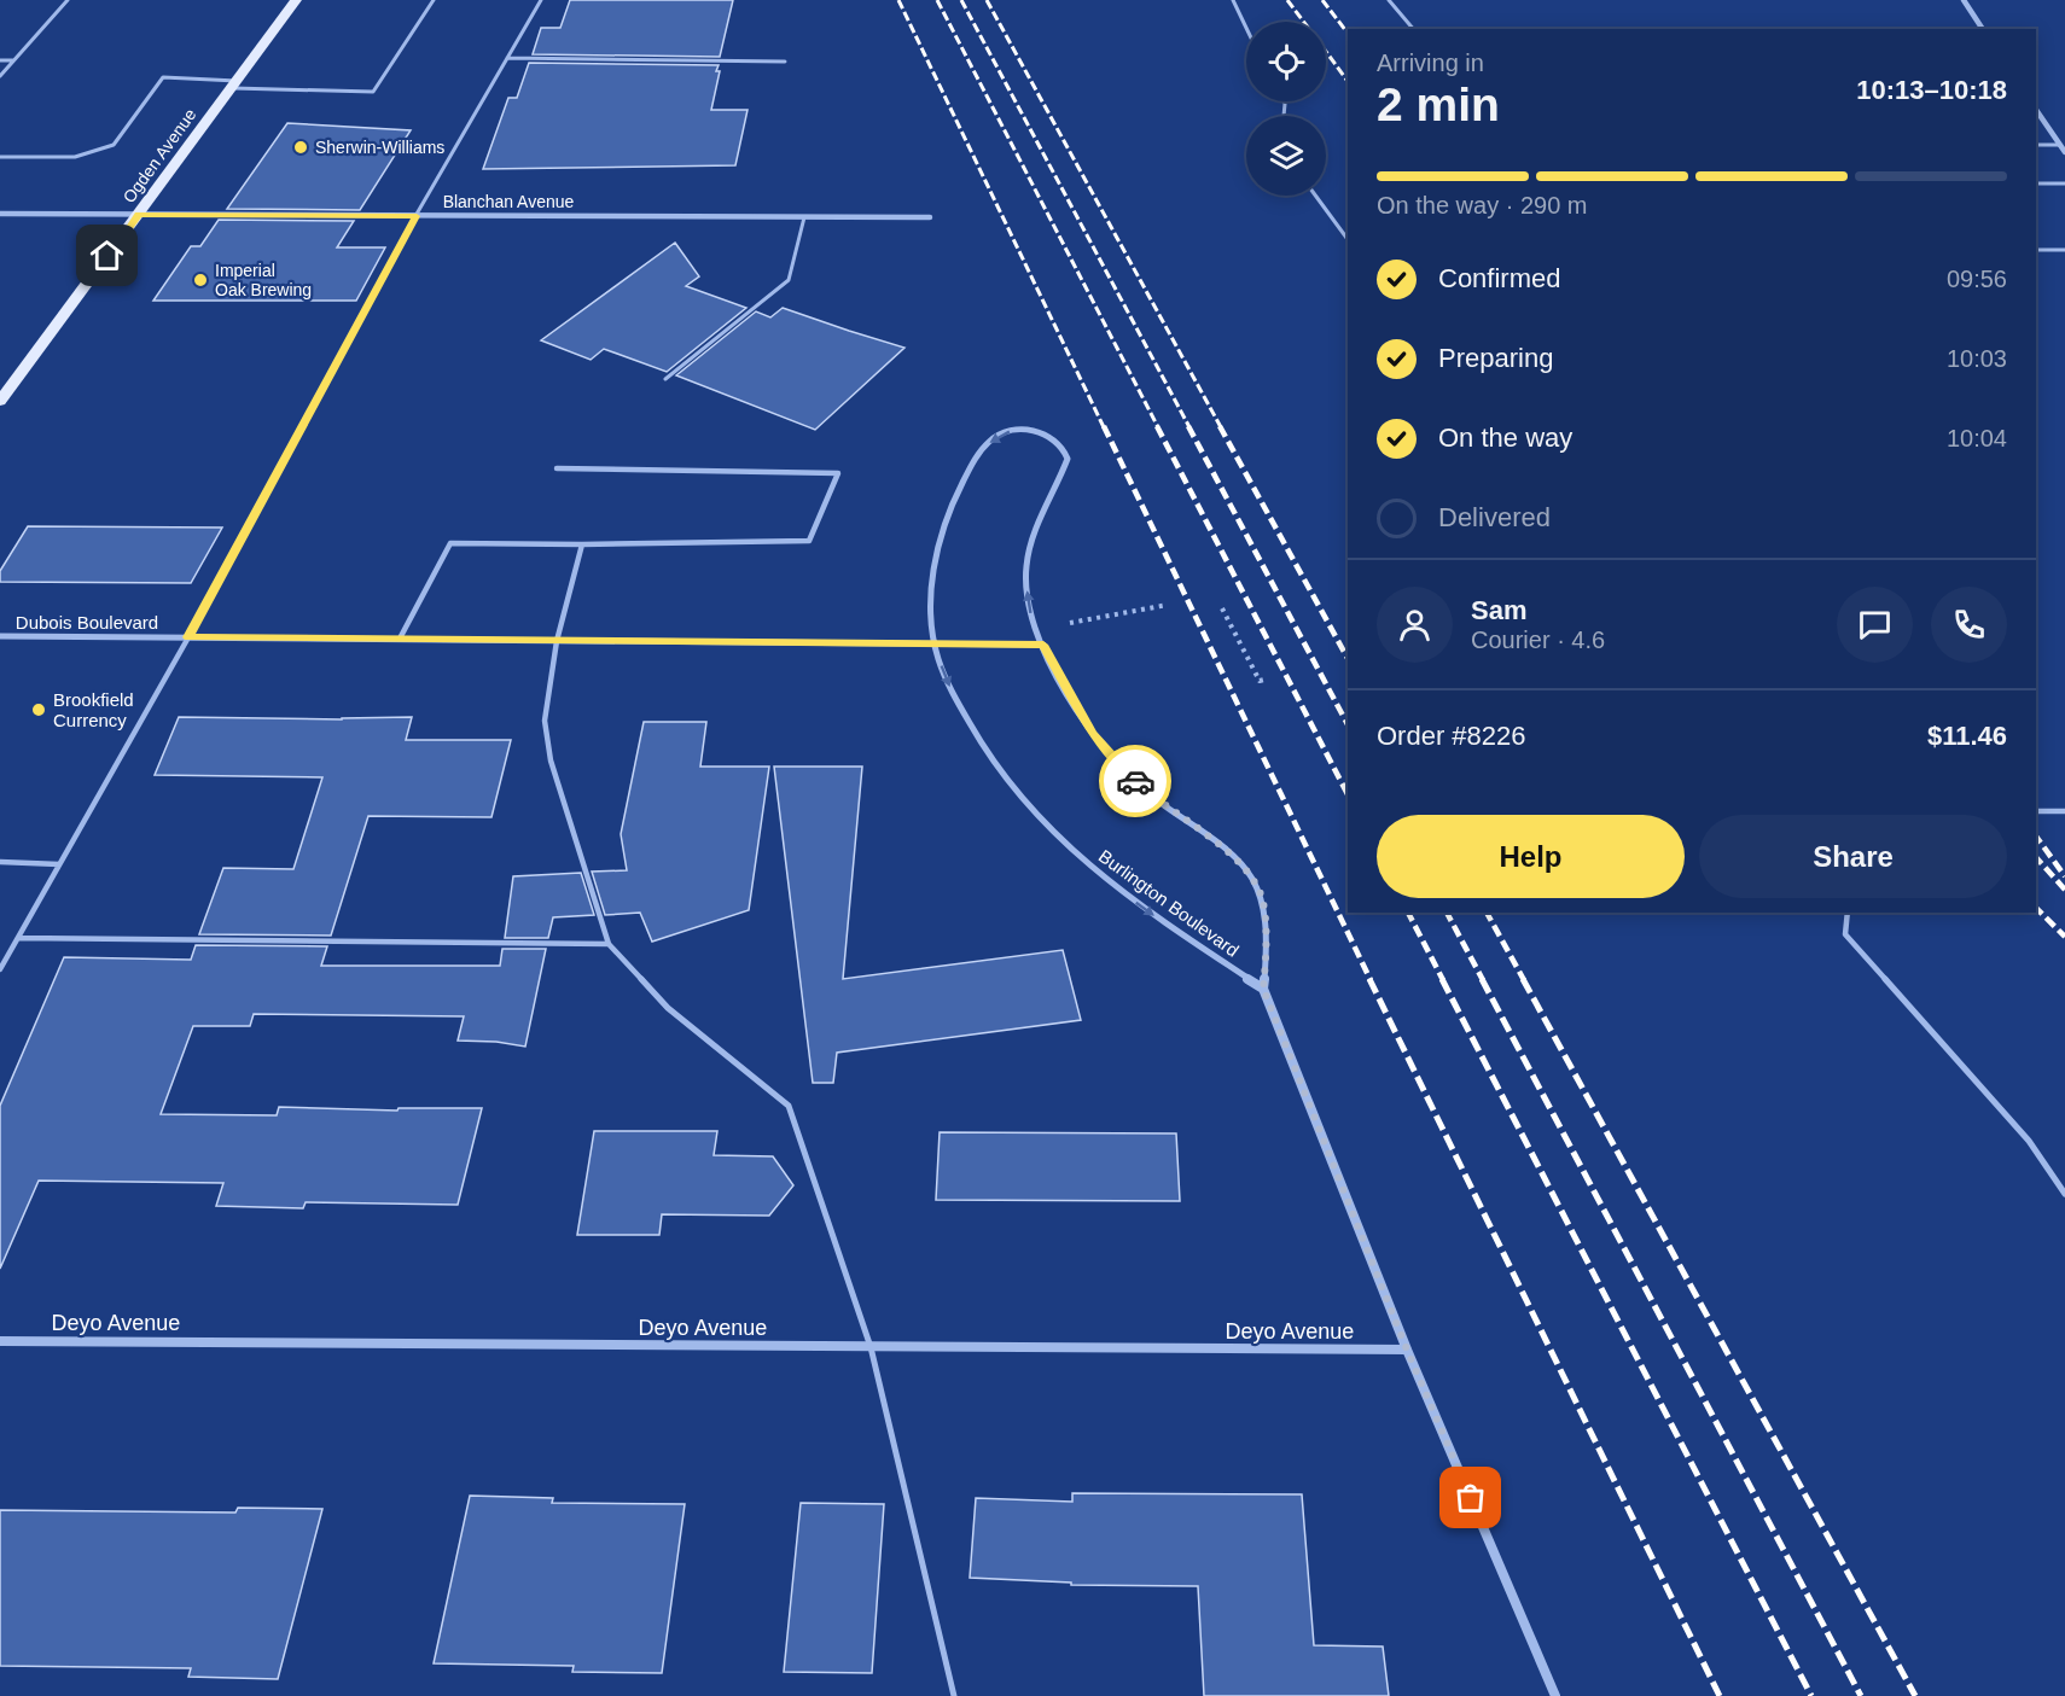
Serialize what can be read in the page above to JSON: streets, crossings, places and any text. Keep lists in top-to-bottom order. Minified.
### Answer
{"streets":{"main road":["Ogden Avenue"],"street":["Blanchan Avenue","Dubois Boulevard","Burlington Boulevard","Deyo Avenue"]},"crossings":[["Ogden Avenue","Blanchan Avenue"],["Dubois Boulevard","Burlington Boulevard"],["Burlington Boulevard","Deyo Avenue"]],"places":["Sherwin-Williams","Imperial Oak Brewing","Brookfield Currency"],"page":{"heading":["2 min","Arriving in","10:13–10:18"],"panel":["Sam","Courier · 4.6","Order #8226","$11.46"],"bar":"On the way · 290 m","list":[["Confirmed","09:56"],["Preparing","10:03"],["On the way","10:04"],"Delivered"],"buttons":["Help","Share"]}}
